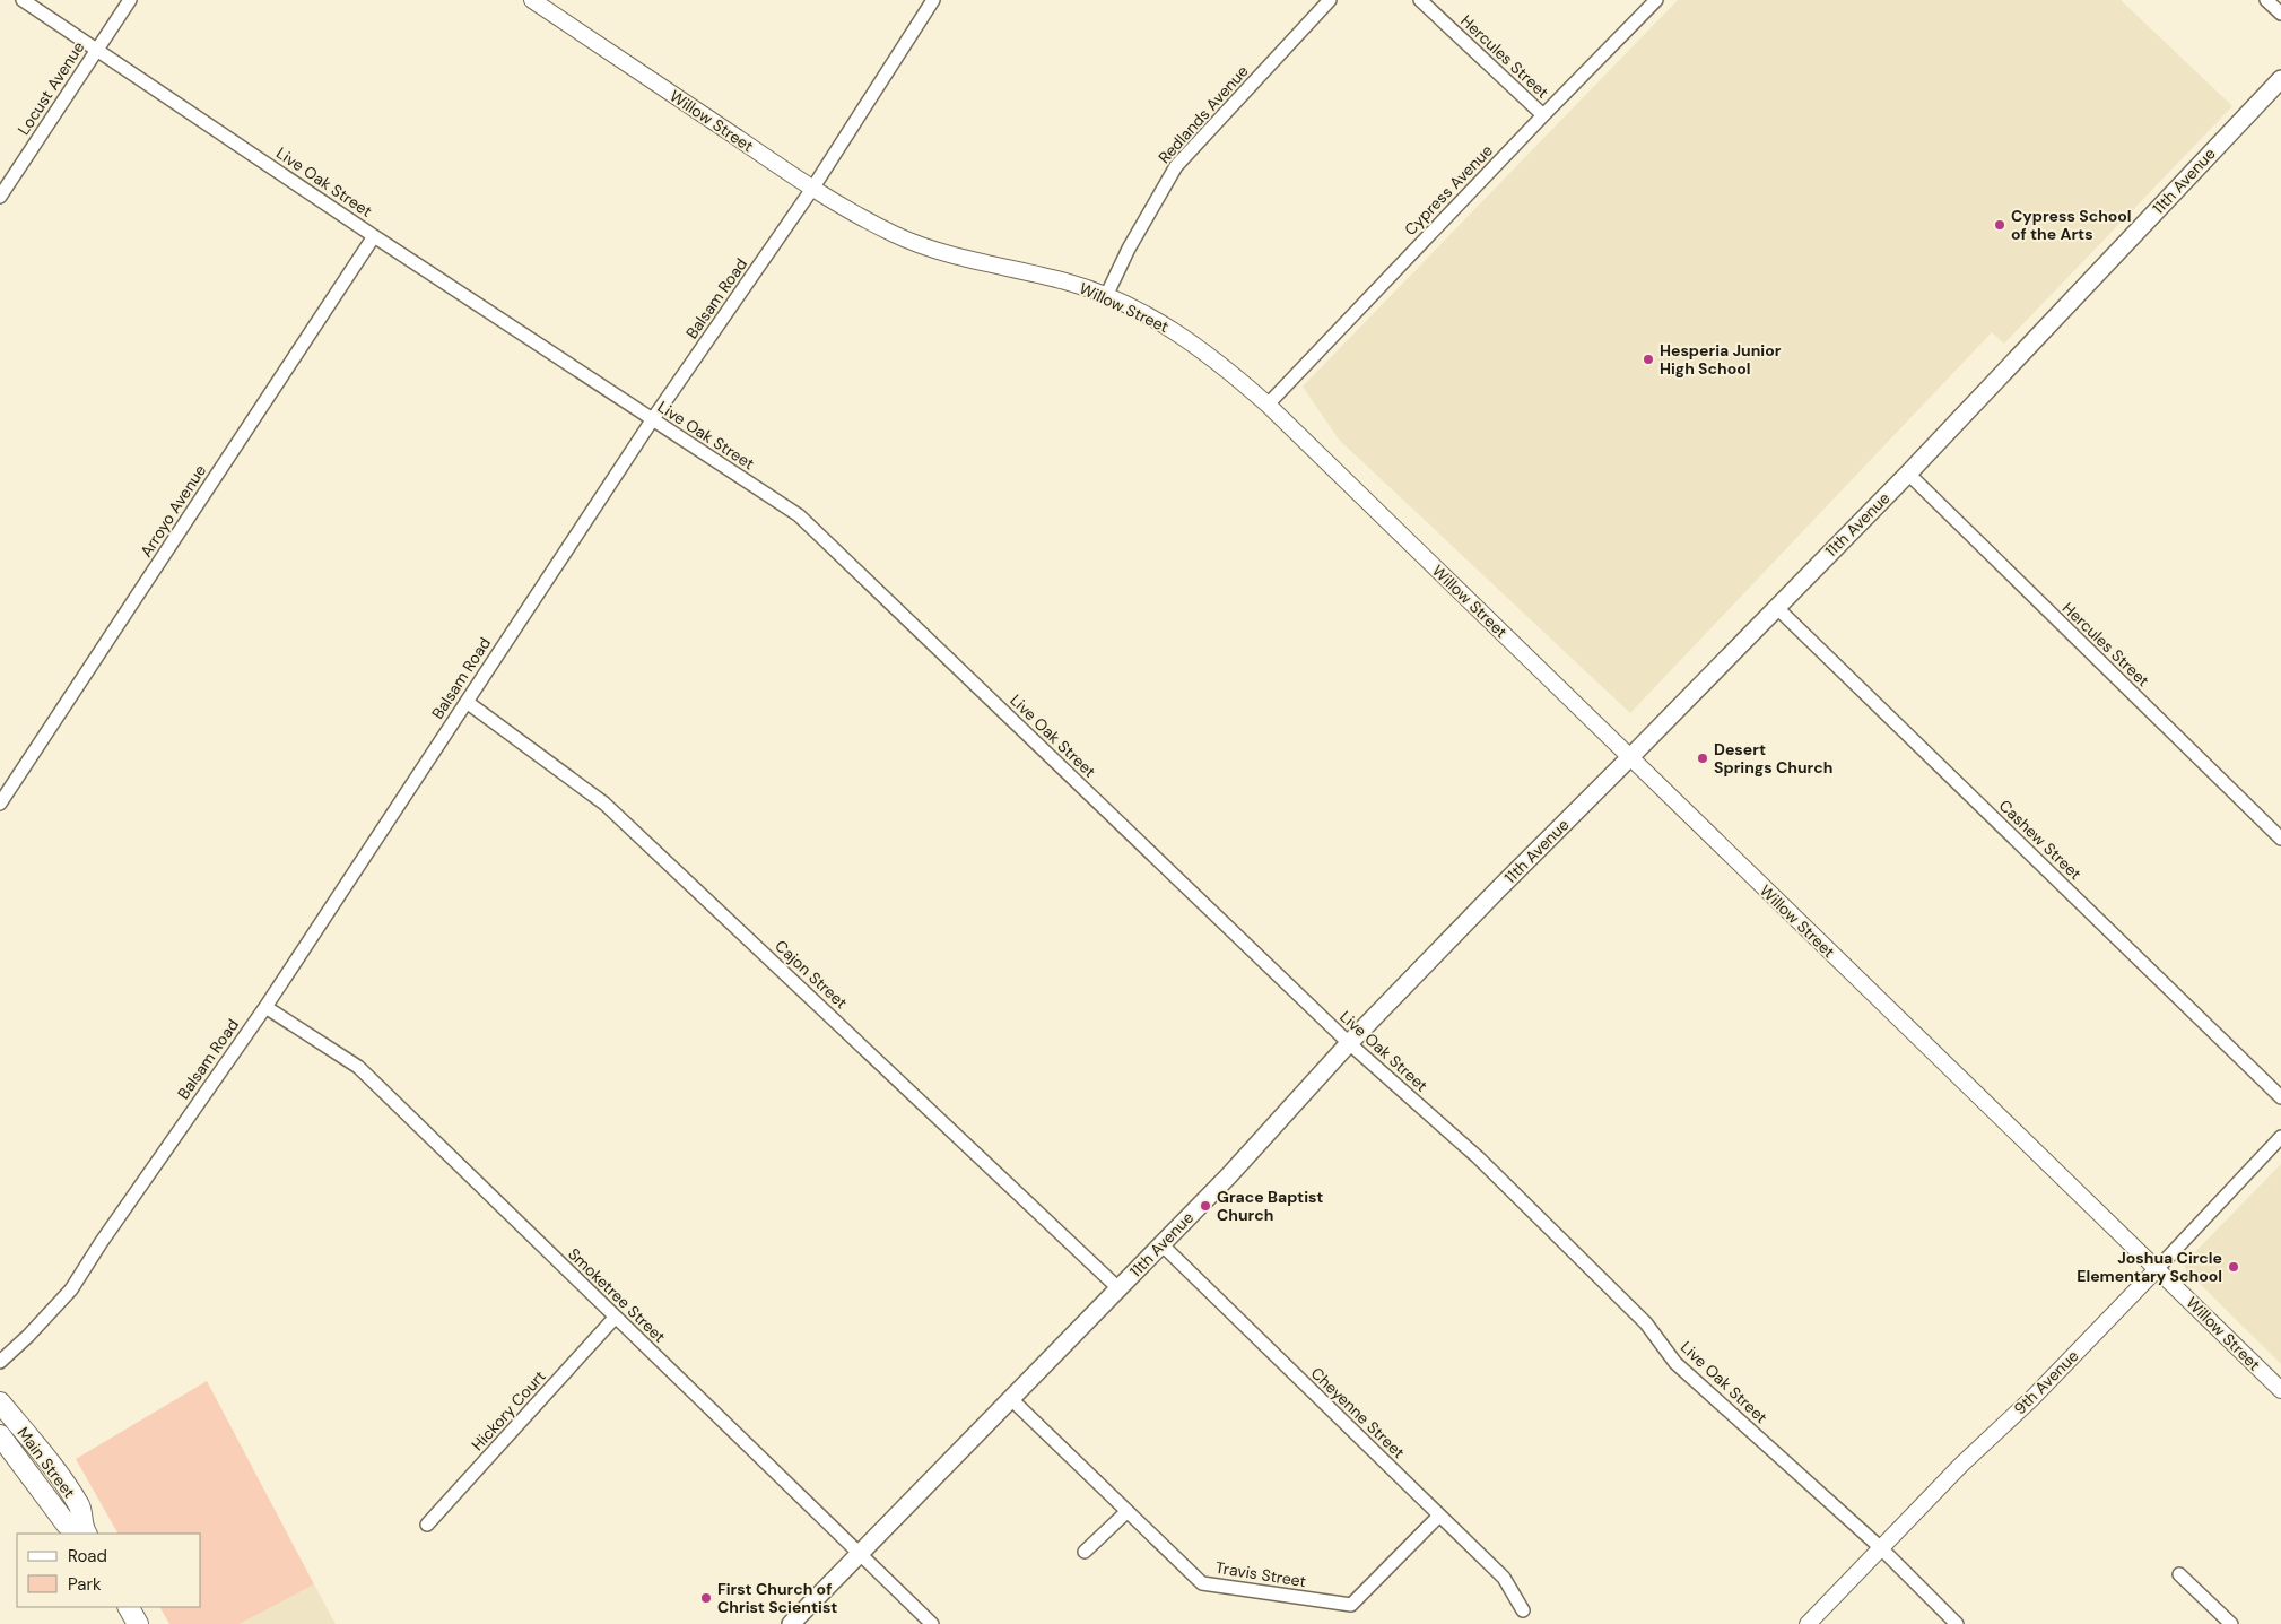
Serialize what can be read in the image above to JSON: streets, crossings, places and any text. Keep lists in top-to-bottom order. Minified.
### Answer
{"streets":{"main road":["11th Avenue","Main Street"],"street":["Hercules Street","Locust Avenue","Redlands Avenue","Willow Street","Live Oak Street","Cypress Avenue","Balsam Road","Arroyo Avenue","Cashew Street","Cajon Street","Smoketree Street","9th Avenue","Hickory Court","Cheyenne Street","Travis Street"]},"crossings":[["Hercules Street","11th Avenue"],["Hercules Street","Cypress Avenue"],["Locust Avenue","Live Oak Street"],["Redlands Avenue","Willow Street"],["Willow Street","11th Avenue"],["Willow Street","Cypress Avenue"],["Willow Street","Balsam Road"],["Willow Street","9th Avenue"],["11th Avenue","Live Oak Street"],["11th Avenue","Cashew Street"],["11th Avenue","Cajon Street"],["11th Avenue","Smoketree Street"],["11th Avenue","Cheyenne Street"],["11th Avenue","Travis Street"],["Live Oak Street","Balsam Road"],["Live Oak Street","Arroyo Avenue"],["Live Oak Street","9th Avenue"],["Balsam Road","Cajon Street"],["Balsam Road","Smoketree Street"],["Smoketree Street","Hickory Court"],["Cheyenne Street","Travis Street"]],"places":["Cypress School of the Arts","Hesperia Junior High School","Desert Springs Church","Grace Baptist Church","Joshua Circle Elementary School","First Church of Christ Scientist"],"legend":["Road","Park"]}
